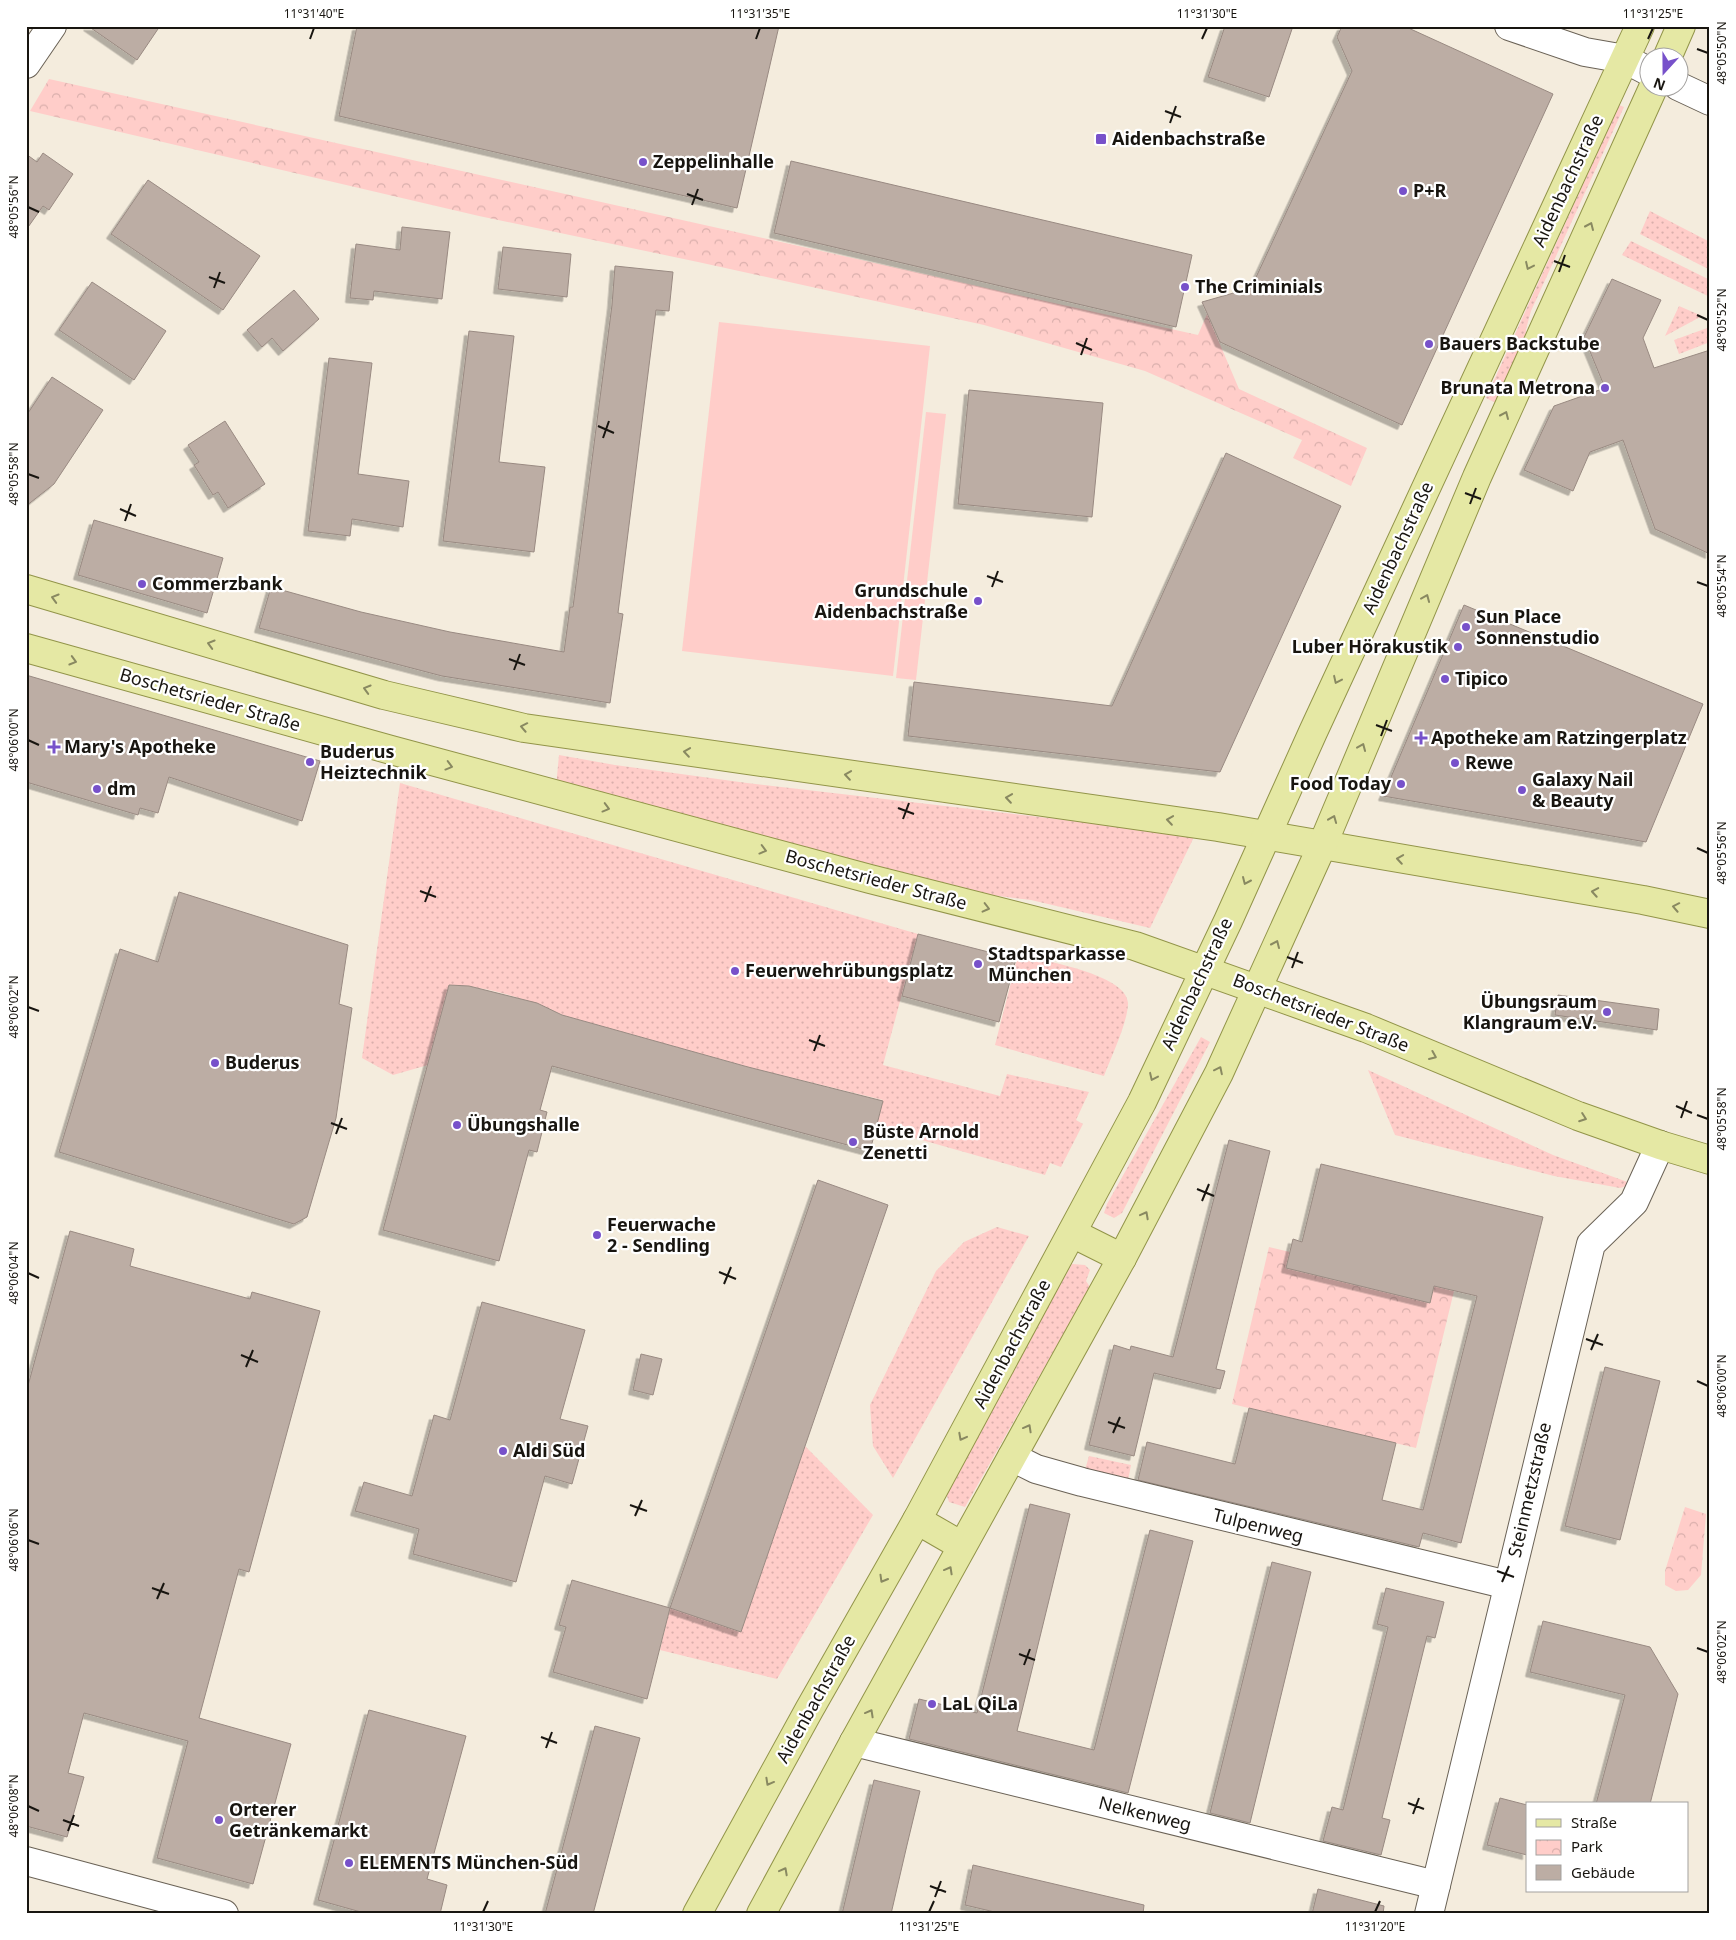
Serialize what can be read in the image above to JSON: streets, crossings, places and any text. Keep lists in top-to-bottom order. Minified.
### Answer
{"streets":{"main road":["Aidenbachstraße","Boschetsrieder Straße"],"street":["Steinmetzstraße","Tulpenweg","Nelkenweg"]},"crossings":[["Aidenbachstraße","Boschetsrieder Straße"],["Boschetsrieder Straße","Steinmetzstraße"],["Steinmetzstraße","Tulpenweg"],["Steinmetzstraße","Nelkenweg"]],"places":{"transit":["Aidenbachstraße"],"other":["Zeppelinhalle","P+R","The Criminials","Bauers Backstube","Brunata Metrona","Commerzbank","Grundschule Aidenbachstraße","Sun Place Sonnenstudio","Luber Hörakustik","Tipico","Buderus Heiztechnik","Rewe","Food Today","dm","Galaxy Nail & Beauty","Stadtsparkasse München","Feuerwehrübungsplatz","Übungsraum Klangraum e.V.","Buderus","Übungshalle","Büste Arnold Zenetti","Feuerwache 2 - Sendling","Aldi Süd","LaL QiLa","Orterer Getränkemarkt","ELEMENTS München-Süd"],"health":["Apotheke am Ratzingerplatz","Mary's Apotheke"]},"legend":["Straße","Park","Gebäude"],"north":"bottom","coordinates":["11°31'40\"E","11°31'35\"E","11°31'30\"E","11°31'25\"E","48°05'50\"N","48°05'56\"N","48°05'52\"N","48°05'58\"N","48°05'54\"N","48°06'00\"N","48°06'02\"N","48°06'04\"N","48°06'06\"N","48°06'08\"N","11°31'20\"E"]}
